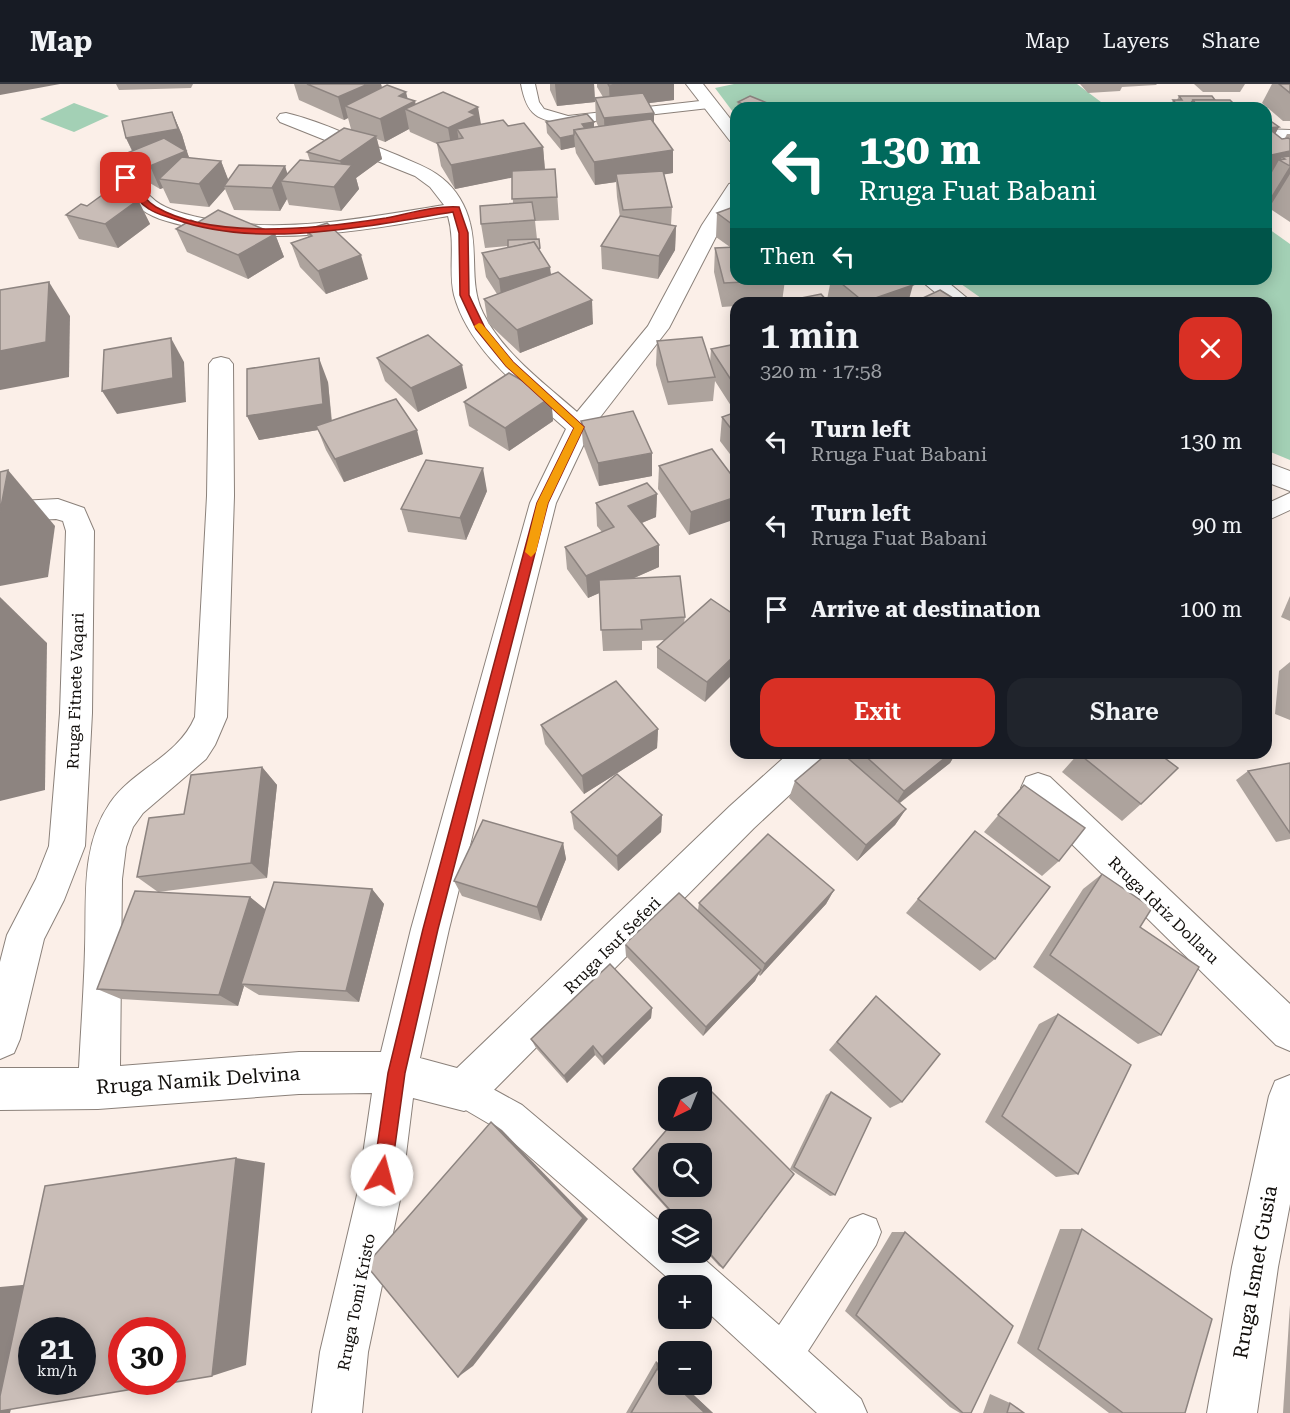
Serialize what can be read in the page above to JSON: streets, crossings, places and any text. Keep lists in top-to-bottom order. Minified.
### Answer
{"streets":{"street":["Rruga Fitnete Vaqari","Rruga Idriz Dollaru","Rruga Isuf Seferi","Rruga Namik Delvina","Rruga Ismet Gusia","Rruga Tomi Kristo"]},"crossings":[["Rruga Namik Delvina","Rruga Tomi Kristo"]],"north":"bottom left","page":{"header":"Map","nav":["Map","Layers","Share"],"turn":["130 m","Rruga Fuat Babani"],"then":"Then","heading":["1 min","320 m · 17:58"],"list":[{"name":"Turn left","note":"Rruga Fuat Babani","value":"130 m"},{"name":"Turn left","note":"Rruga Fuat Babani","value":"90 m"},{"name":"Arrive at destination","value":"100 m"}],"buttons":["Exit","Share"],"map_buttons":["+","−"],"speed":"21 km/h","limit":"30"}}
